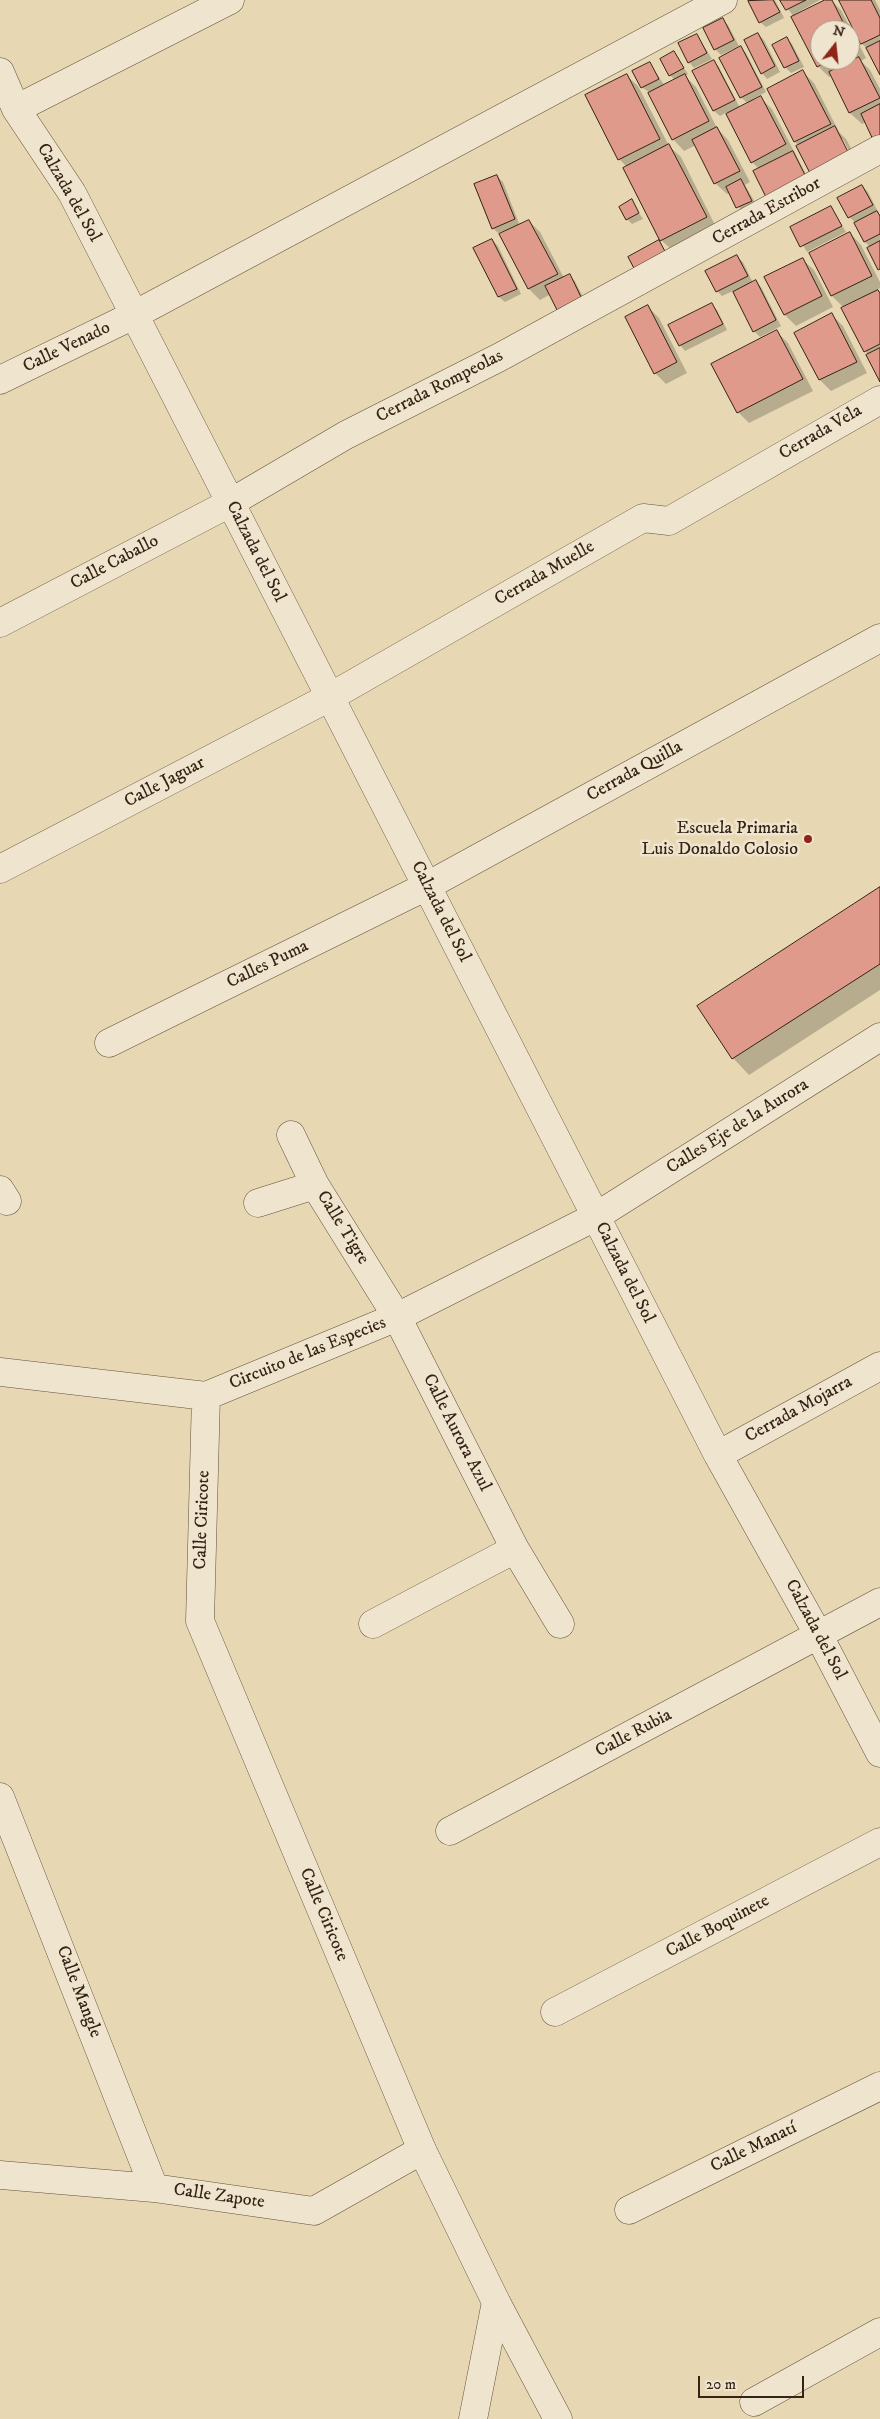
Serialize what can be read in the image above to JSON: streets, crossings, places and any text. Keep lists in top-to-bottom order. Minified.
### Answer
{"streets":{"street":["Calzada del Sol","Cerrada Estribor","Calle Venado","Cerrada Rompeolas","Cerrada Vela","Calle Caballo","Cerrada Muelle","Cerrada Quilla","Calle Jaguar","Calles Puma","Calles Eje de la Aurora","Calle Tigre","Circuito de las Especies","Cerrada Mojarra","Calle Aurora Azul","Calle Ciricote","Calle Rubia","Calle Boquinete","Calle Mangle","Calle Manatí","Calle Zapote"]},"crossings":[["Calzada del Sol","Calle Venado"],["Calzada del Sol","Cerrada Rompeolas"],["Calzada del Sol","Calle Caballo"],["Calzada del Sol","Cerrada Muelle"],["Calzada del Sol","Cerrada Quilla"],["Calzada del Sol","Calle Jaguar"],["Calzada del Sol","Calles Puma"],["Calzada del Sol","Calles Eje de la Aurora"],["Calzada del Sol","Circuito de las Especies"],["Calzada del Sol","Cerrada Mojarra"],["Calzada del Sol","Calle Rubia"],["Cerrada Estribor","Cerrada Rompeolas"],["Cerrada Rompeolas","Calle Caballo"],["Cerrada Vela","Cerrada Muelle"],["Cerrada Muelle","Calle Jaguar"],["Cerrada Quilla","Calles Puma"],["Calles Eje de la Aurora","Circuito de las Especies"],["Calle Tigre","Circuito de las Especies"],["Calle Tigre","Calle Aurora Azul"],["Circuito de las Especies","Calle Aurora Azul"],["Circuito de las Especies","Calle Ciricote"],["Calle Ciricote","Calle Zapote"],["Calle Mangle","Calle Zapote"]],"places":["Escuela Primaria Luis Donaldo Colosio"],"scale_bar":"20 m","north":"top"}
